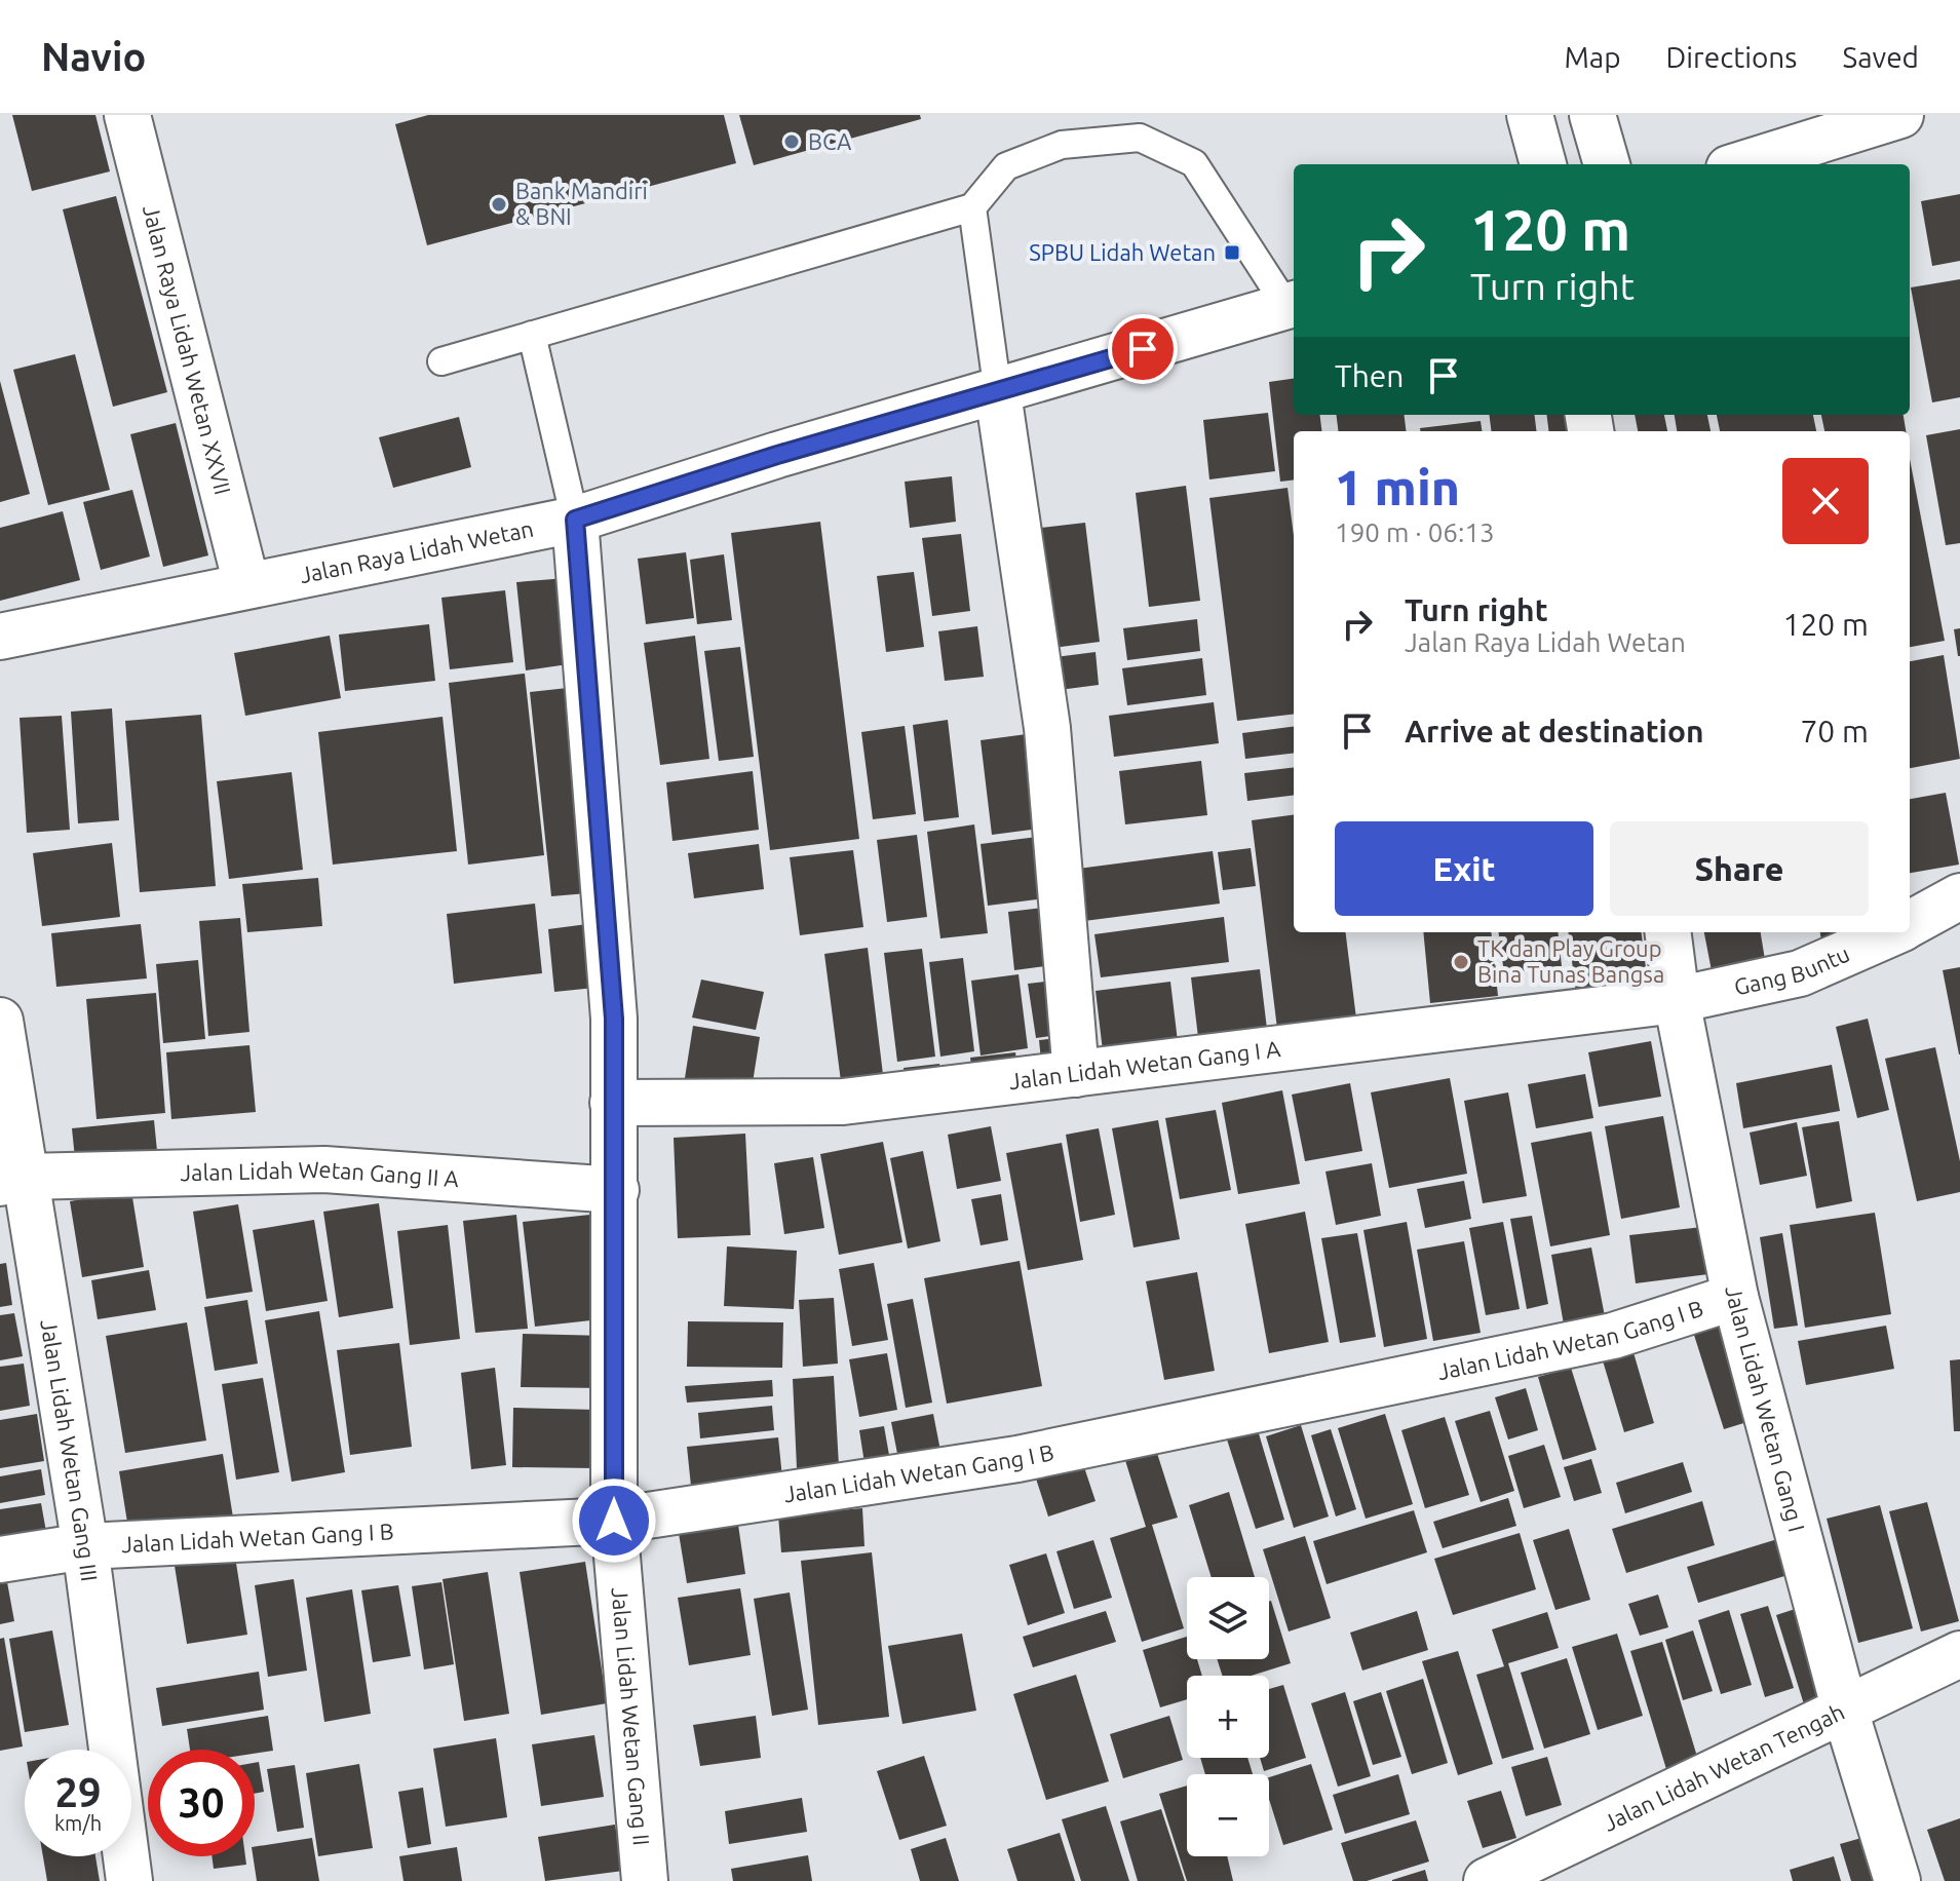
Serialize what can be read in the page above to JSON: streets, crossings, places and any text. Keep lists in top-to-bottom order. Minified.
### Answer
{"streets":{"street":["Jalan Raya Lidah Wetan XXVII","Jalan Raya Lidah Wetan","Gang Buntu","Jalan Lidah Wetan Gang I A","Jalan Lidah Wetan Gang II A","Jalan Lidah Wetan Gang I B","Jalan Lidah Wetan Gang I","Jalan Lidah Wetan Gang III","Jalan Lidah Wetan Gang II","Jalan Lidah Wetan Tengah"]},"crossings":[["Jalan Raya Lidah Wetan XXVII","Jalan Raya Lidah Wetan"],["Jalan Raya Lidah Wetan","Jalan Lidah Wetan Gang II"],["Gang Buntu","Jalan Lidah Wetan Gang I A"],["Gang Buntu","Jalan Lidah Wetan Gang I"],["Jalan Lidah Wetan Gang I A","Jalan Lidah Wetan Gang I"],["Jalan Lidah Wetan Gang I A","Jalan Lidah Wetan Gang II"],["Jalan Lidah Wetan Gang II A","Jalan Lidah Wetan Gang III"],["Jalan Lidah Wetan Gang II A","Jalan Lidah Wetan Gang II"],["Jalan Lidah Wetan Gang I B","Jalan Lidah Wetan Gang I"],["Jalan Lidah Wetan Gang I B","Jalan Lidah Wetan Gang III"],["Jalan Lidah Wetan Gang I B","Jalan Lidah Wetan Gang II"],["Jalan Lidah Wetan Gang I","Jalan Lidah Wetan Tengah"]],"places":{"other":["BCA","Bank Mandiri & BNI","TK dan Play Group Bina Tunas Bangsa"],"transit":["SPBU Lidah Wetan"]},"page":{"header":"Navio","nav":["Map","Directions","Saved"],"turn":["120 m","Turn right"],"then":"Then","heading":["1 min","190 m · 06:13"],"list":[{"name":"Turn right","note":"Jalan Raya Lidah Wetan","value":"120 m"},{"name":"Arrive at destination","value":"70 m"}],"buttons":["Exit","Share"],"map_buttons":["+","−"],"speed":"29 km/h","limit":"30"}}
